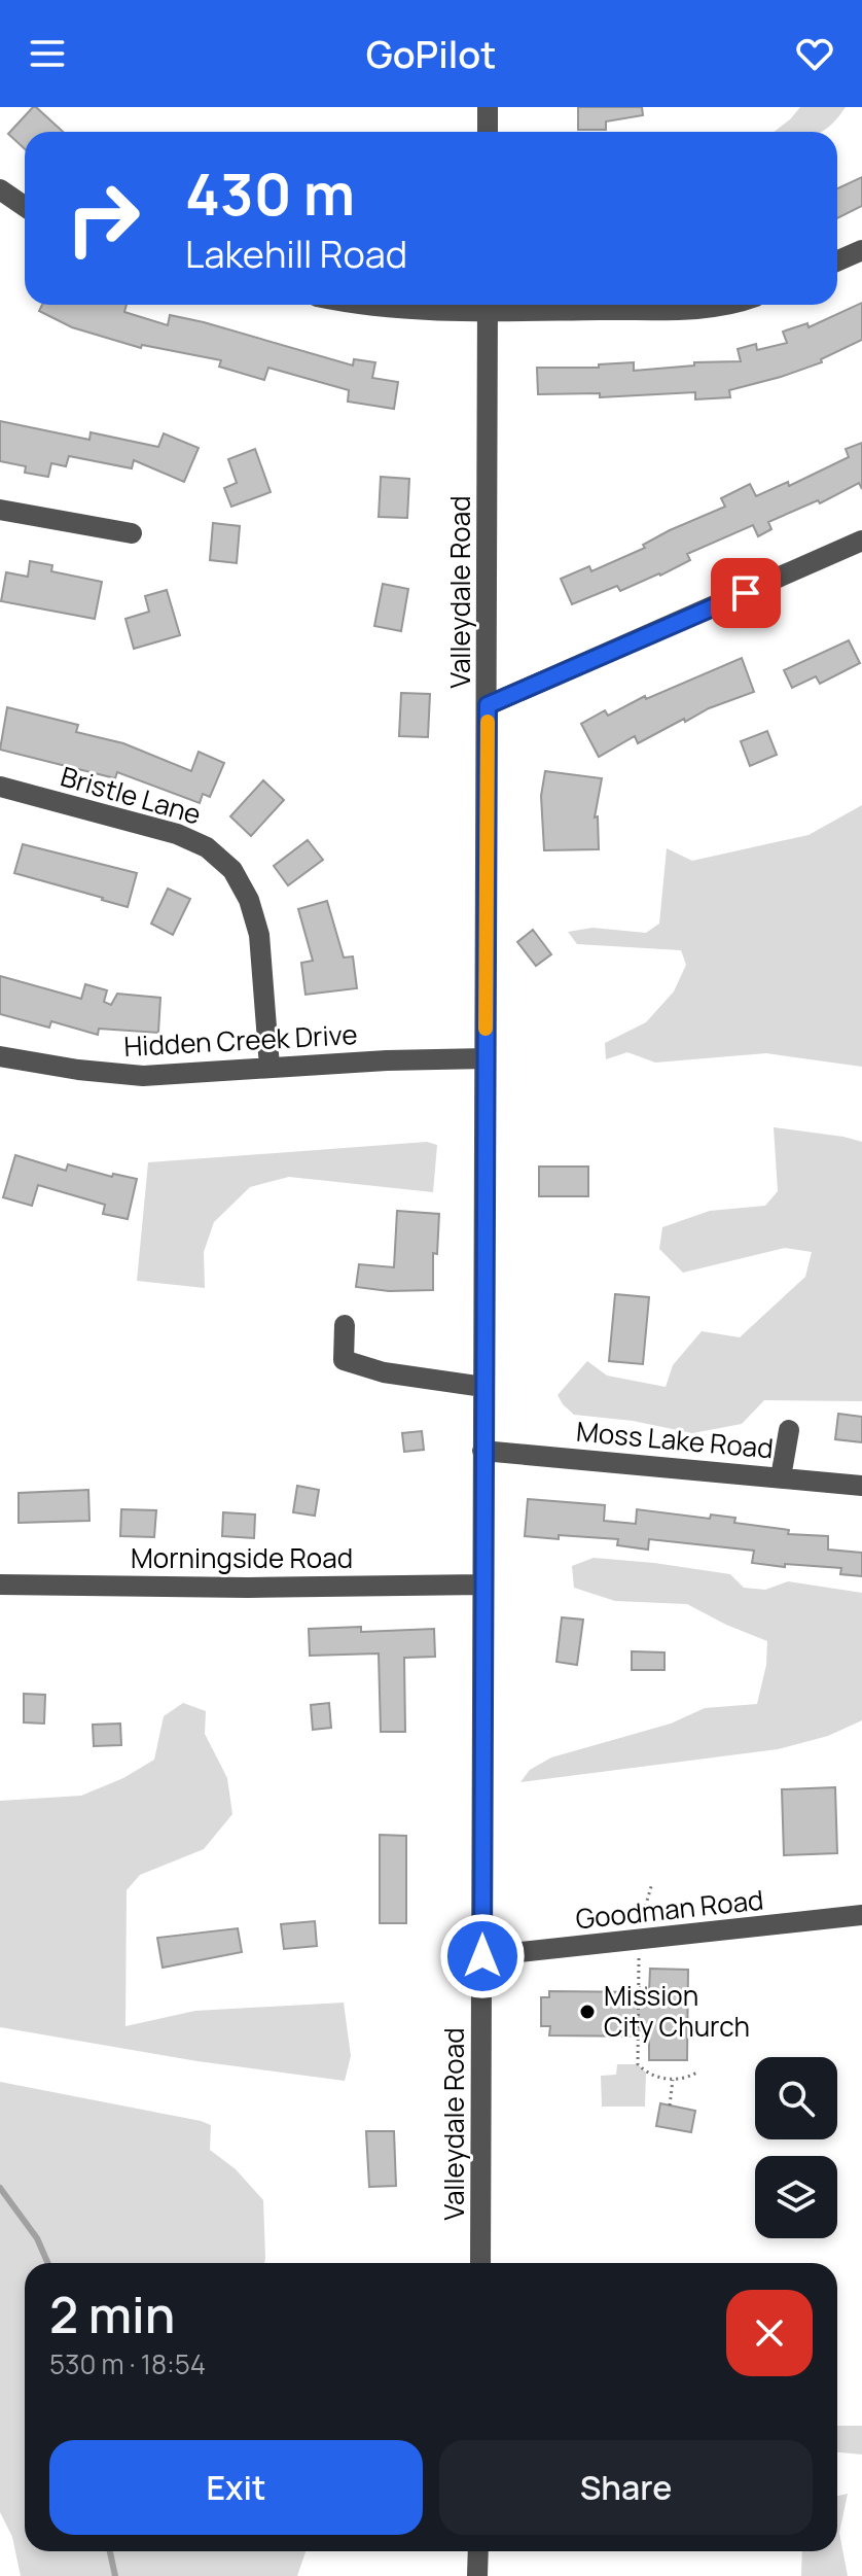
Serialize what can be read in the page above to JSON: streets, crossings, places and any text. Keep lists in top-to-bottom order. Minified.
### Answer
{"streets":{"street":["Valleydale Road","Bristle Lane","Hidden Creek Drive","Moss Lake Road","Morningside Road","Goodman Road"]},"crossings":[["Valleydale Road","Hidden Creek Drive"],["Valleydale Road","Moss Lake Road"],["Valleydale Road","Morningside Road"],["Valleydale Road","Goodman Road"],["Bristle Lane","Hidden Creek Drive"]],"places":["Mission City Church"],"page":{"header":"GoPilot","turn":["430 m","Lakehill Road"],"heading":["2 min","530 m · 18:54"],"buttons":["Exit","Share"]}}
